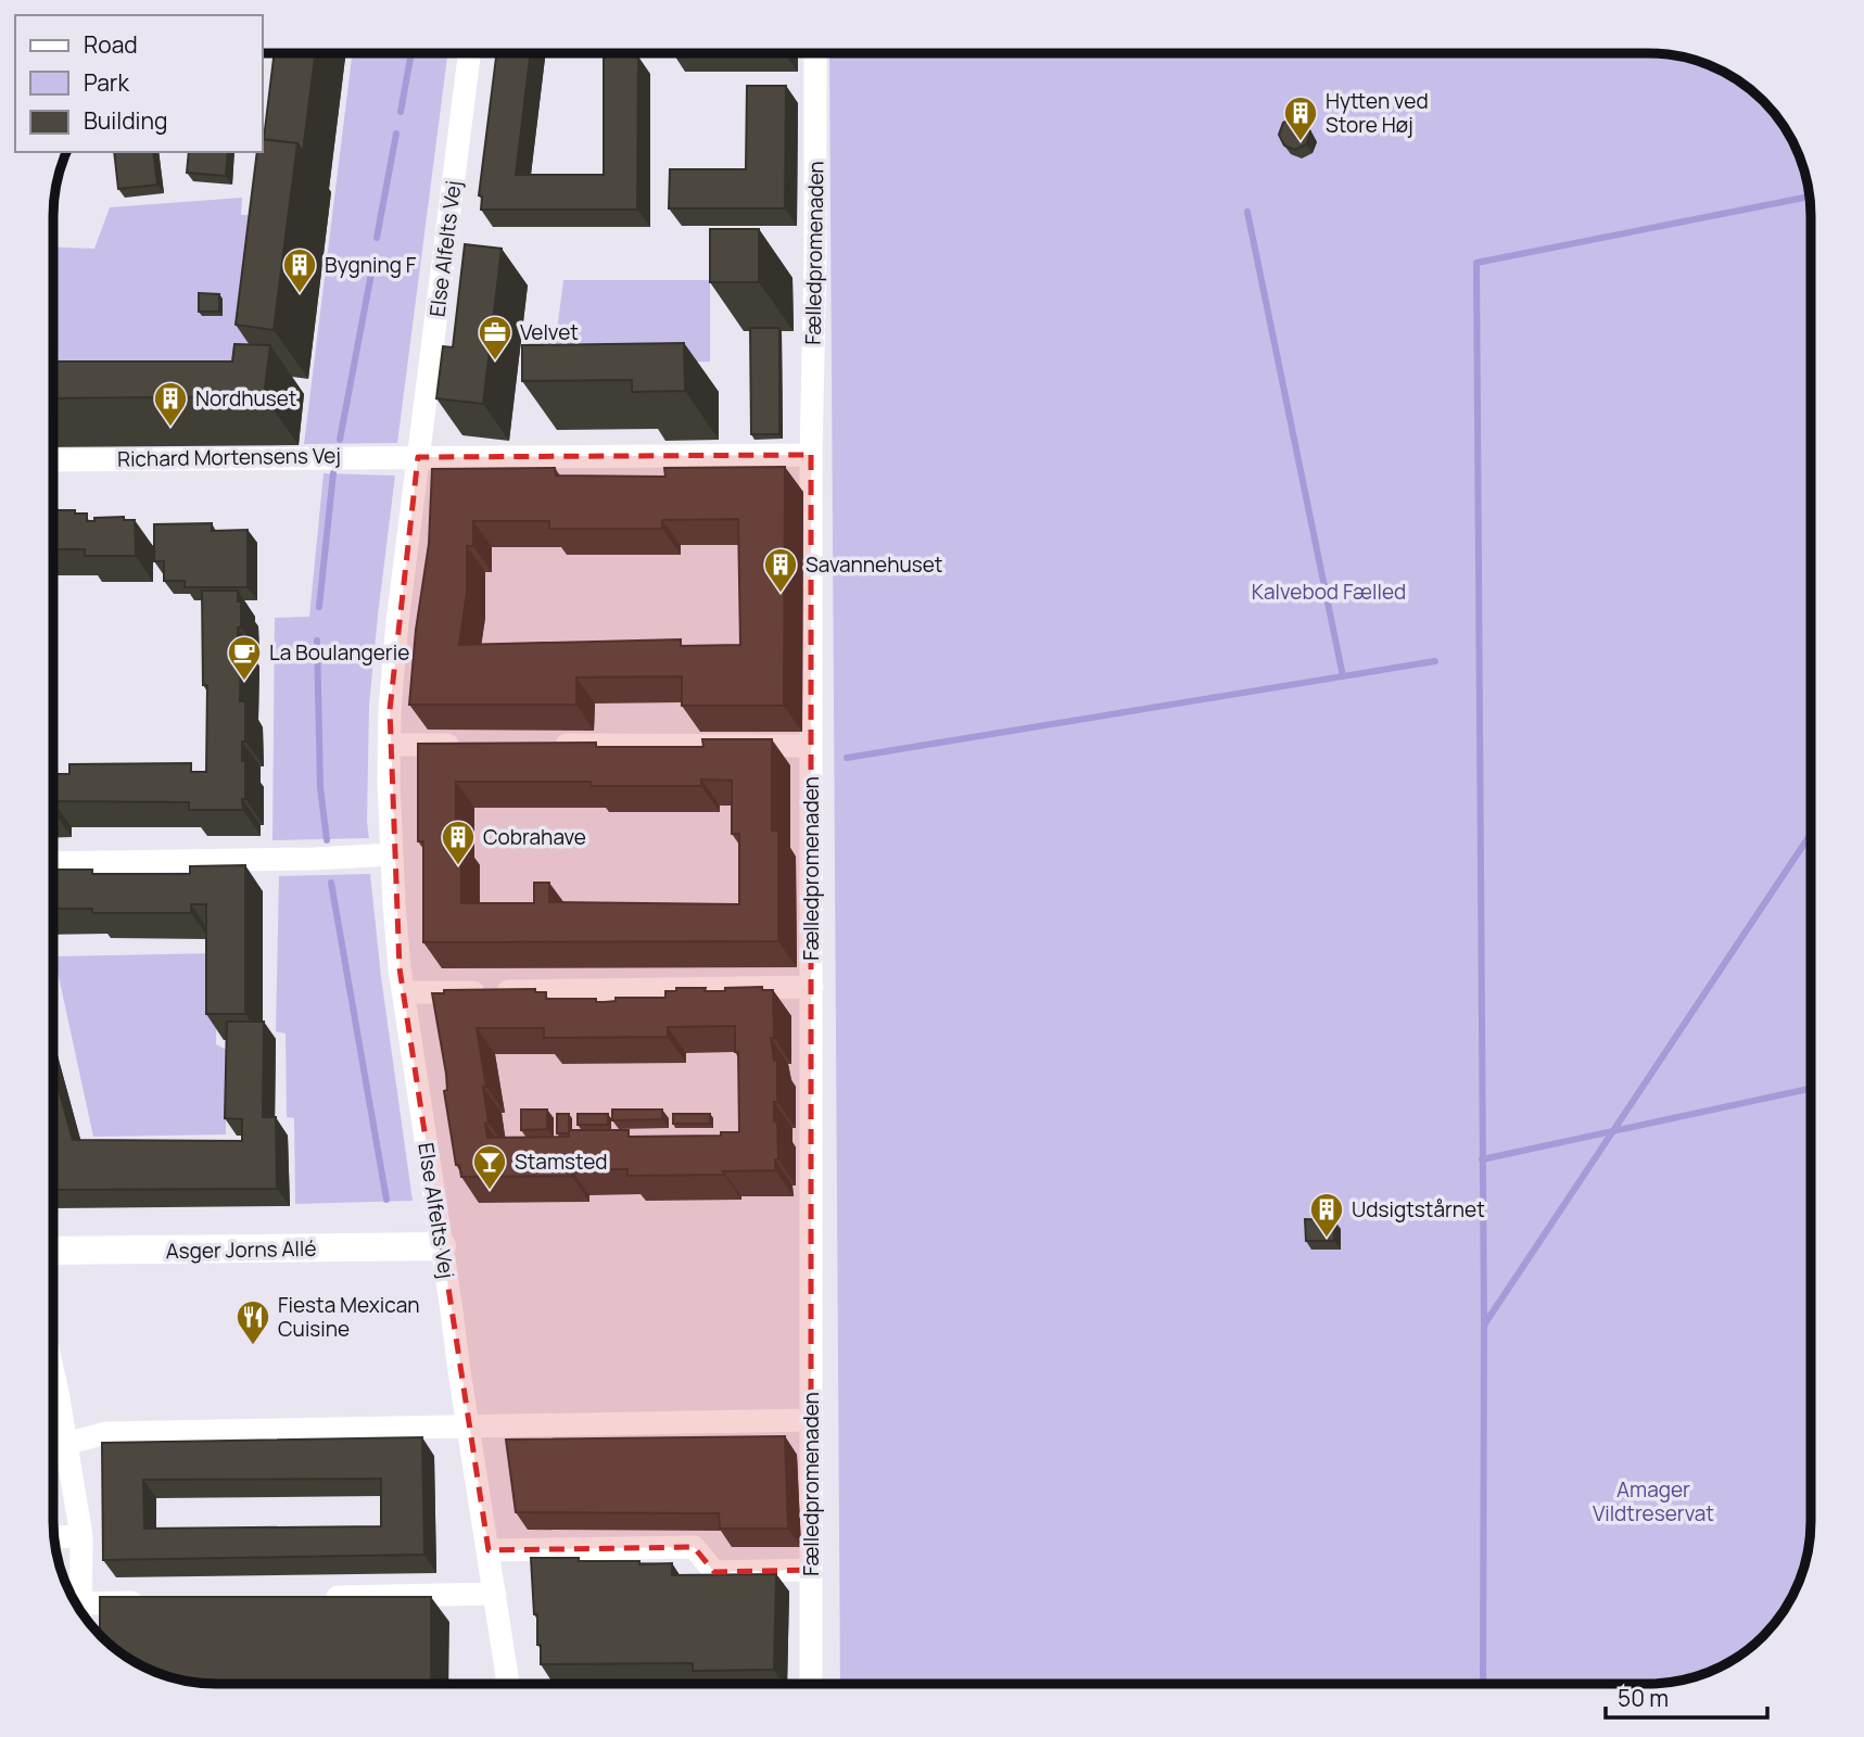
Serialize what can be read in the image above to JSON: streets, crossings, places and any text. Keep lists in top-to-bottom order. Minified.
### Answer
{"streets":{"street":["Else Alfelts Vej","Fælledpromenaden","Richard Mortensens Vej","Asger Jorns Allé"]},"crossings":[["Else Alfelts Vej","Richard Mortensens Vej"],["Else Alfelts Vej","Asger Jorns Allé"]],"parks":["Kalvebod Fælled","Amager Vildtreservat"],"places":{"building":["Hytten ved Store Høj","Bygning F","Nordhuset","Savannehuset","Cobrahave","Udsigtstårnet"],"office":["Velvet"],"cafe":["La Boulangerie"],"bar":["Stamsted"],"restaurant":["Fiesta Mexican Cuisine"]},"legend":["Road","Park","Building"],"scale_bar":"50 m"}
